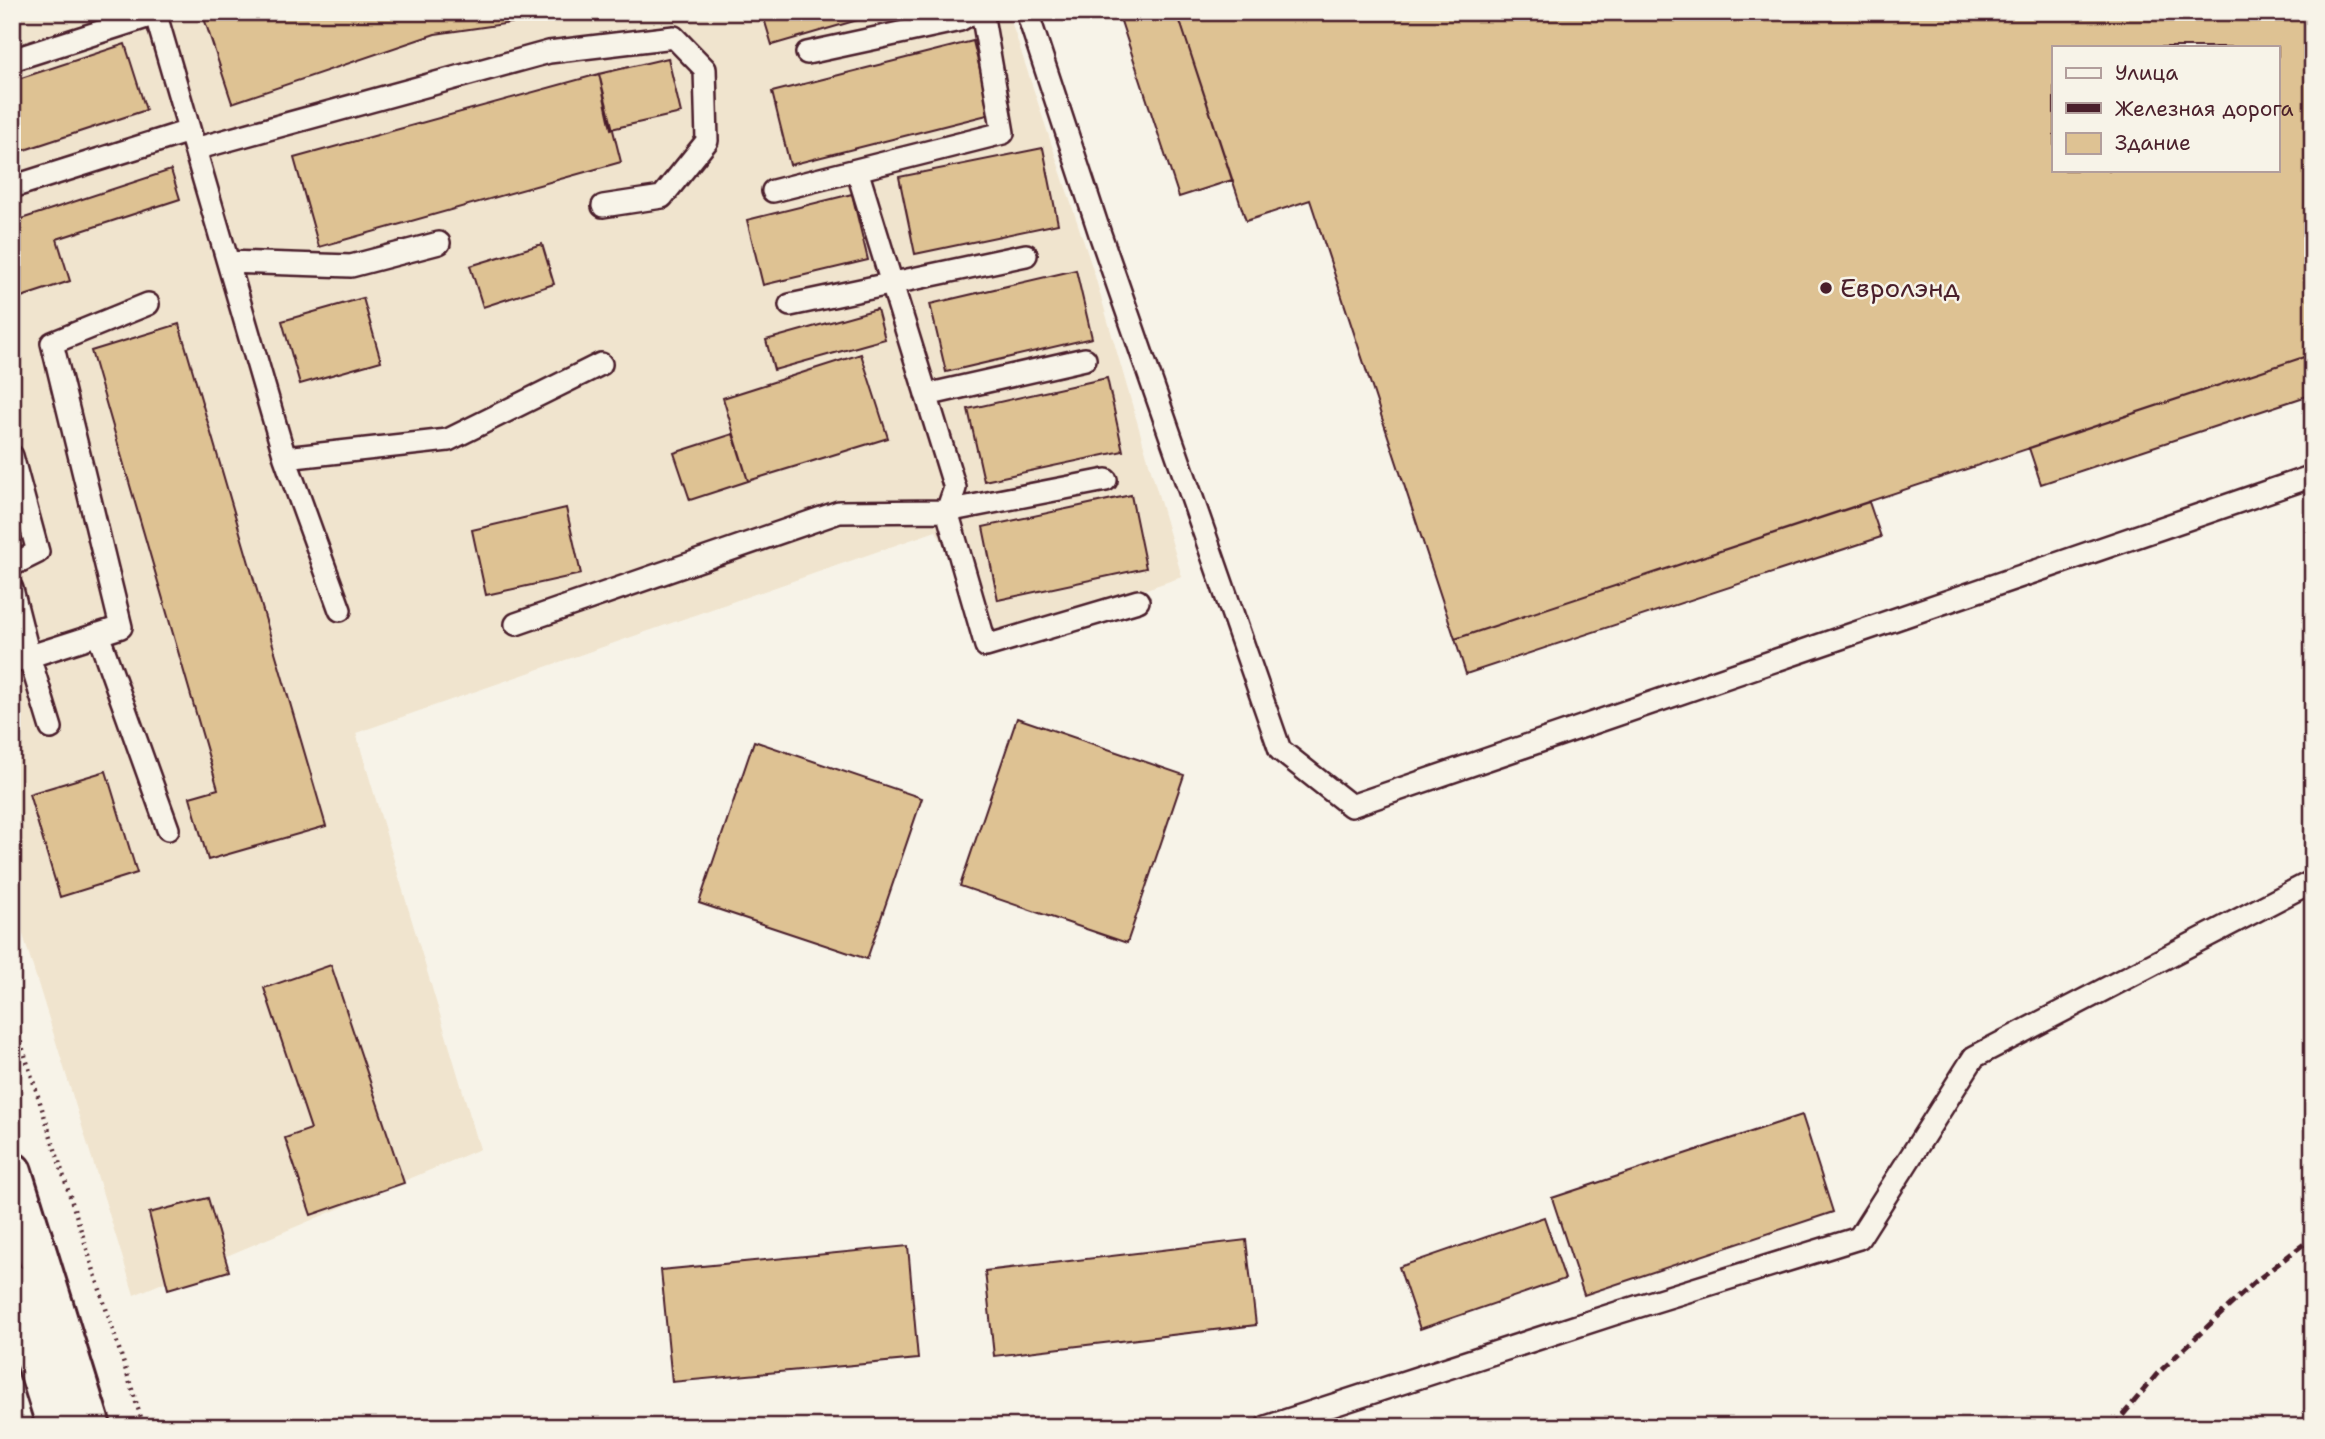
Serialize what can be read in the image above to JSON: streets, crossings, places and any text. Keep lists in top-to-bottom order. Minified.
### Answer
{"places":["Евролэнд"],"legend":["Улица","Железная дорога","Здание"]}
